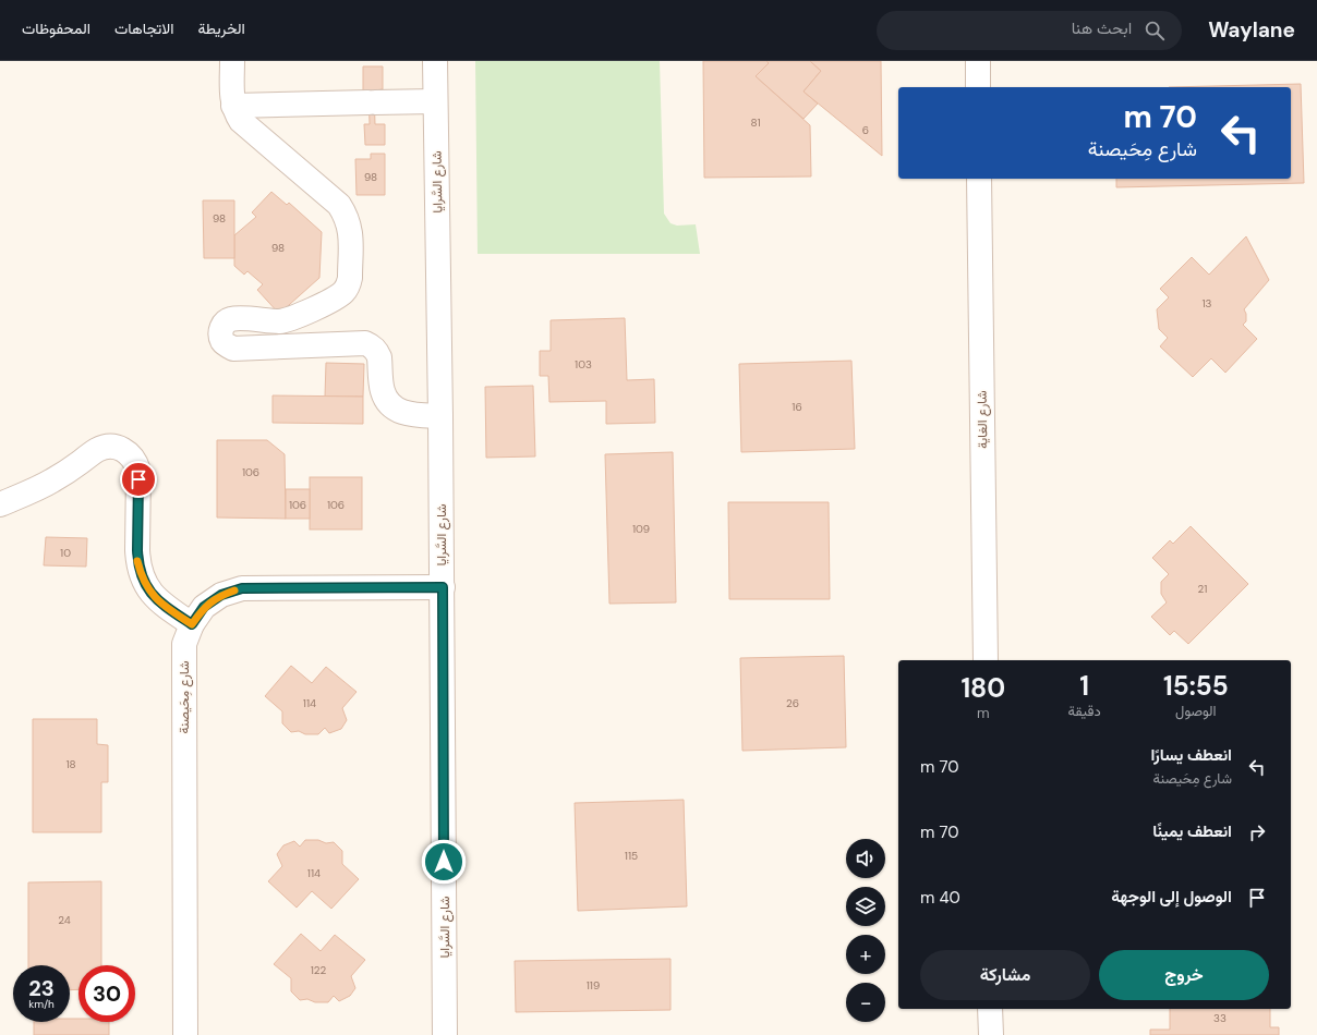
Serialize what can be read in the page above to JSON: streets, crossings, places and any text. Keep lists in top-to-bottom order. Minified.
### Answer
{"streets":{"street":["شارع السَّرايا","شارع الغاية","شارع مِحَيصنة"]},"crossings":[["شارع السَّرايا","شارع مِحَيصنة"]],"house_numbers":["81","6","98","98","98","13","103","16","106","106","106","109","10","21","114","26","18","115","114","24","122","119","33"],"page":{"header":"Waylane","search":"ابحث هنا","nav":["الخريطة","الاتجاهات","المحفوظات"],"turn":["70 m","شارع مِحَيصنة"],"eta":["15:55","الوصول","1","دقيقة","180","m"],"list":[{"name":"انعطف يسارًا","note":"شارع مِحَيصنة","value":"70 m"},{"name":"انعطف يمينًا","value":"70 m"},{"name":"الوصول إلى الوجهة","value":"40 m"}],"map_buttons":["+","−"],"buttons":["خروج","مشاركة"],"speed":"23 km/h","limit":"30"}}
